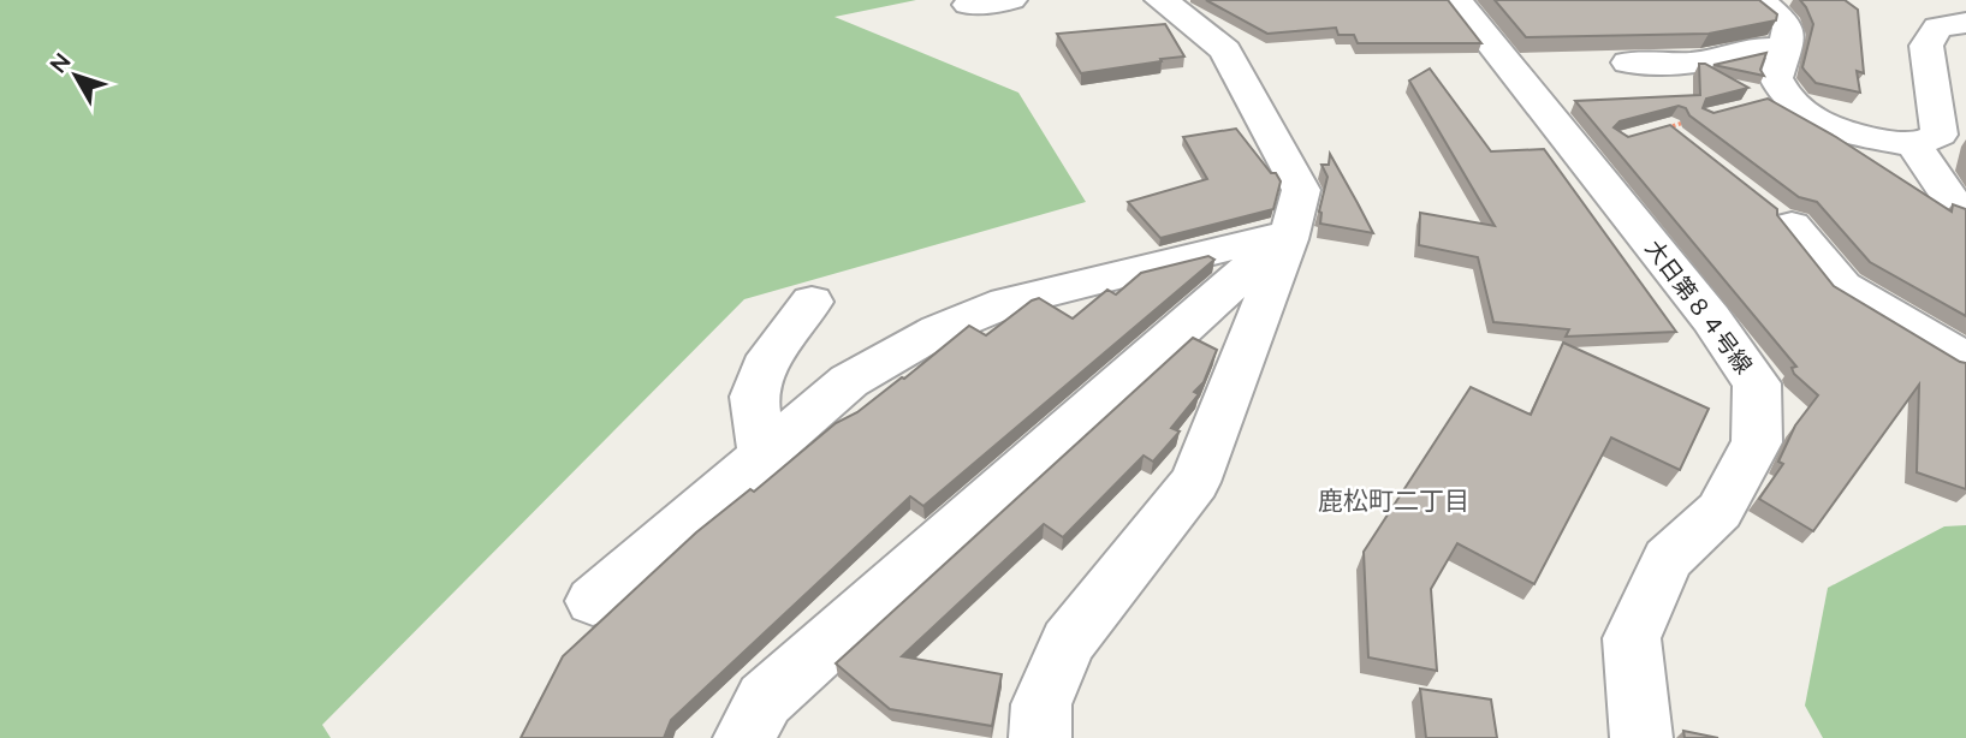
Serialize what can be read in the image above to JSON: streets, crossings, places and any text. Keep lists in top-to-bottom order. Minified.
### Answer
{"streets":{"street":["大日第８４号線"]},"districts":["鹿松町二丁目"],"north":"top left"}
